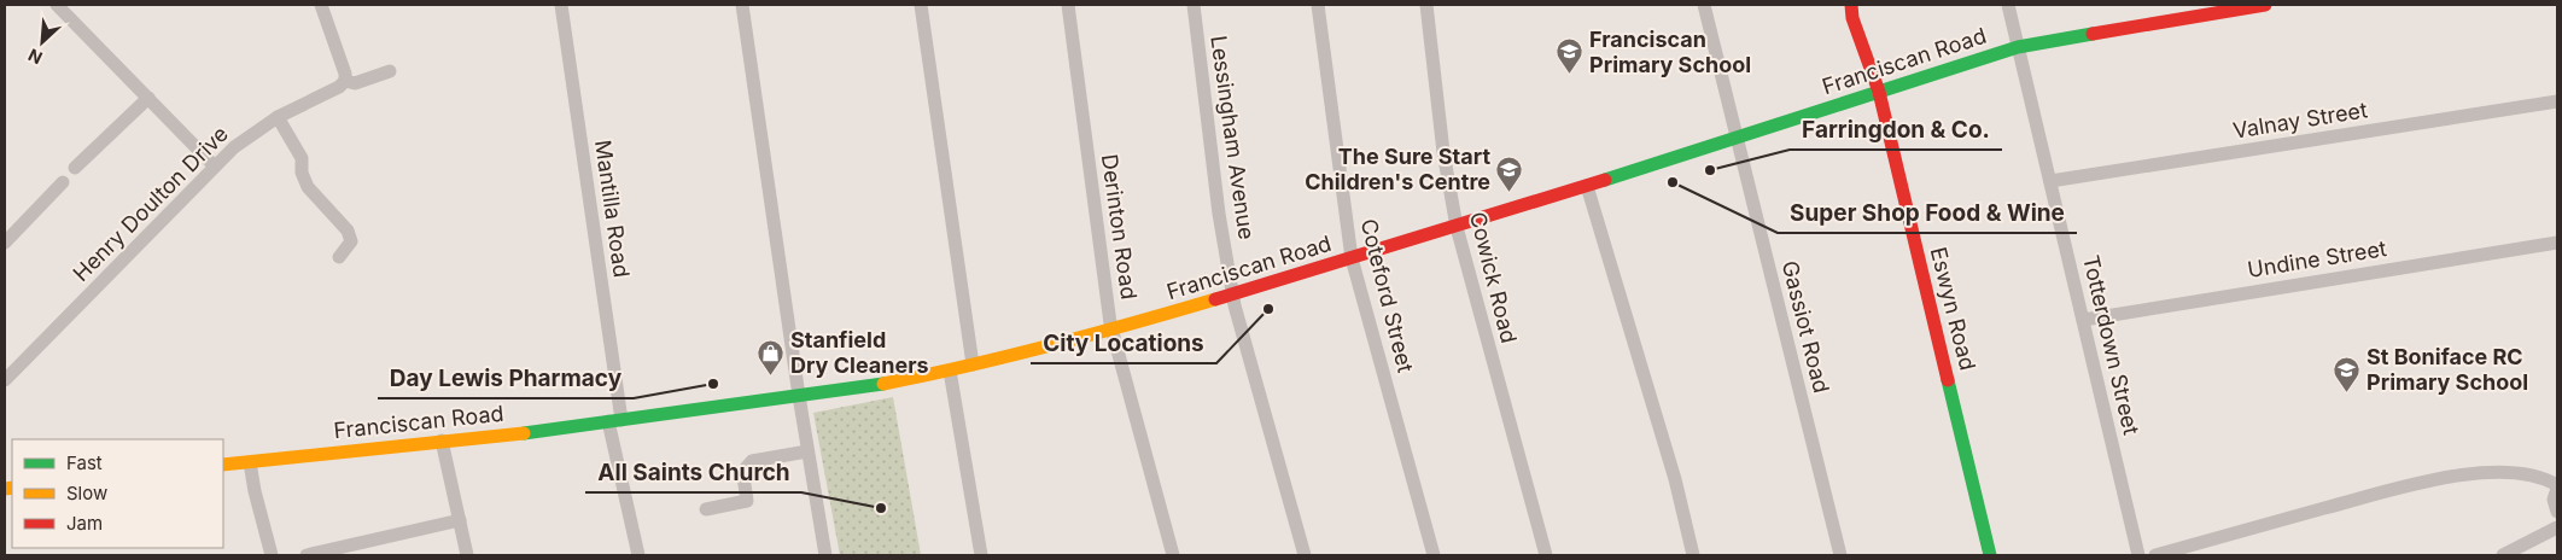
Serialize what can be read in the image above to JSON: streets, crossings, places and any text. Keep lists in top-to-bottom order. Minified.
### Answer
{"streets":{"street":["Franciscan Road","Valnay Street","Lessingham Avenue","Henry Doulton Drive","Mantilla Road","Derinton Road","Undine Street","Cowick Road","Coteford Street","Eswyn Road","Gassiot Road","Totterdown Street"]},"crossings":[["Franciscan Road","Lessingham Avenue"],["Franciscan Road","Mantilla Road"],["Franciscan Road","Derinton Road"],["Franciscan Road","Cowick Road"],["Franciscan Road","Coteford Street"],["Franciscan Road","Eswyn Road"],["Franciscan Road","Gassiot Road"],["Franciscan Road","Totterdown Street"],["Valnay Street","Totterdown Street"],["Undine Street","Totterdown Street"]],"places":{"school or university":["Franciscan Primary School","The Sure Start Children's Centre","St Boniface RC Primary School"],"other":["Farringdon & Co.","Super Shop Food & Wine","City Locations","Day Lewis Pharmacy","All Saints Church"],"shop":["Stanfield Dry Cleaners"]},"legend":["Fast","Slow","Jam"],"north":"bottom left"}
